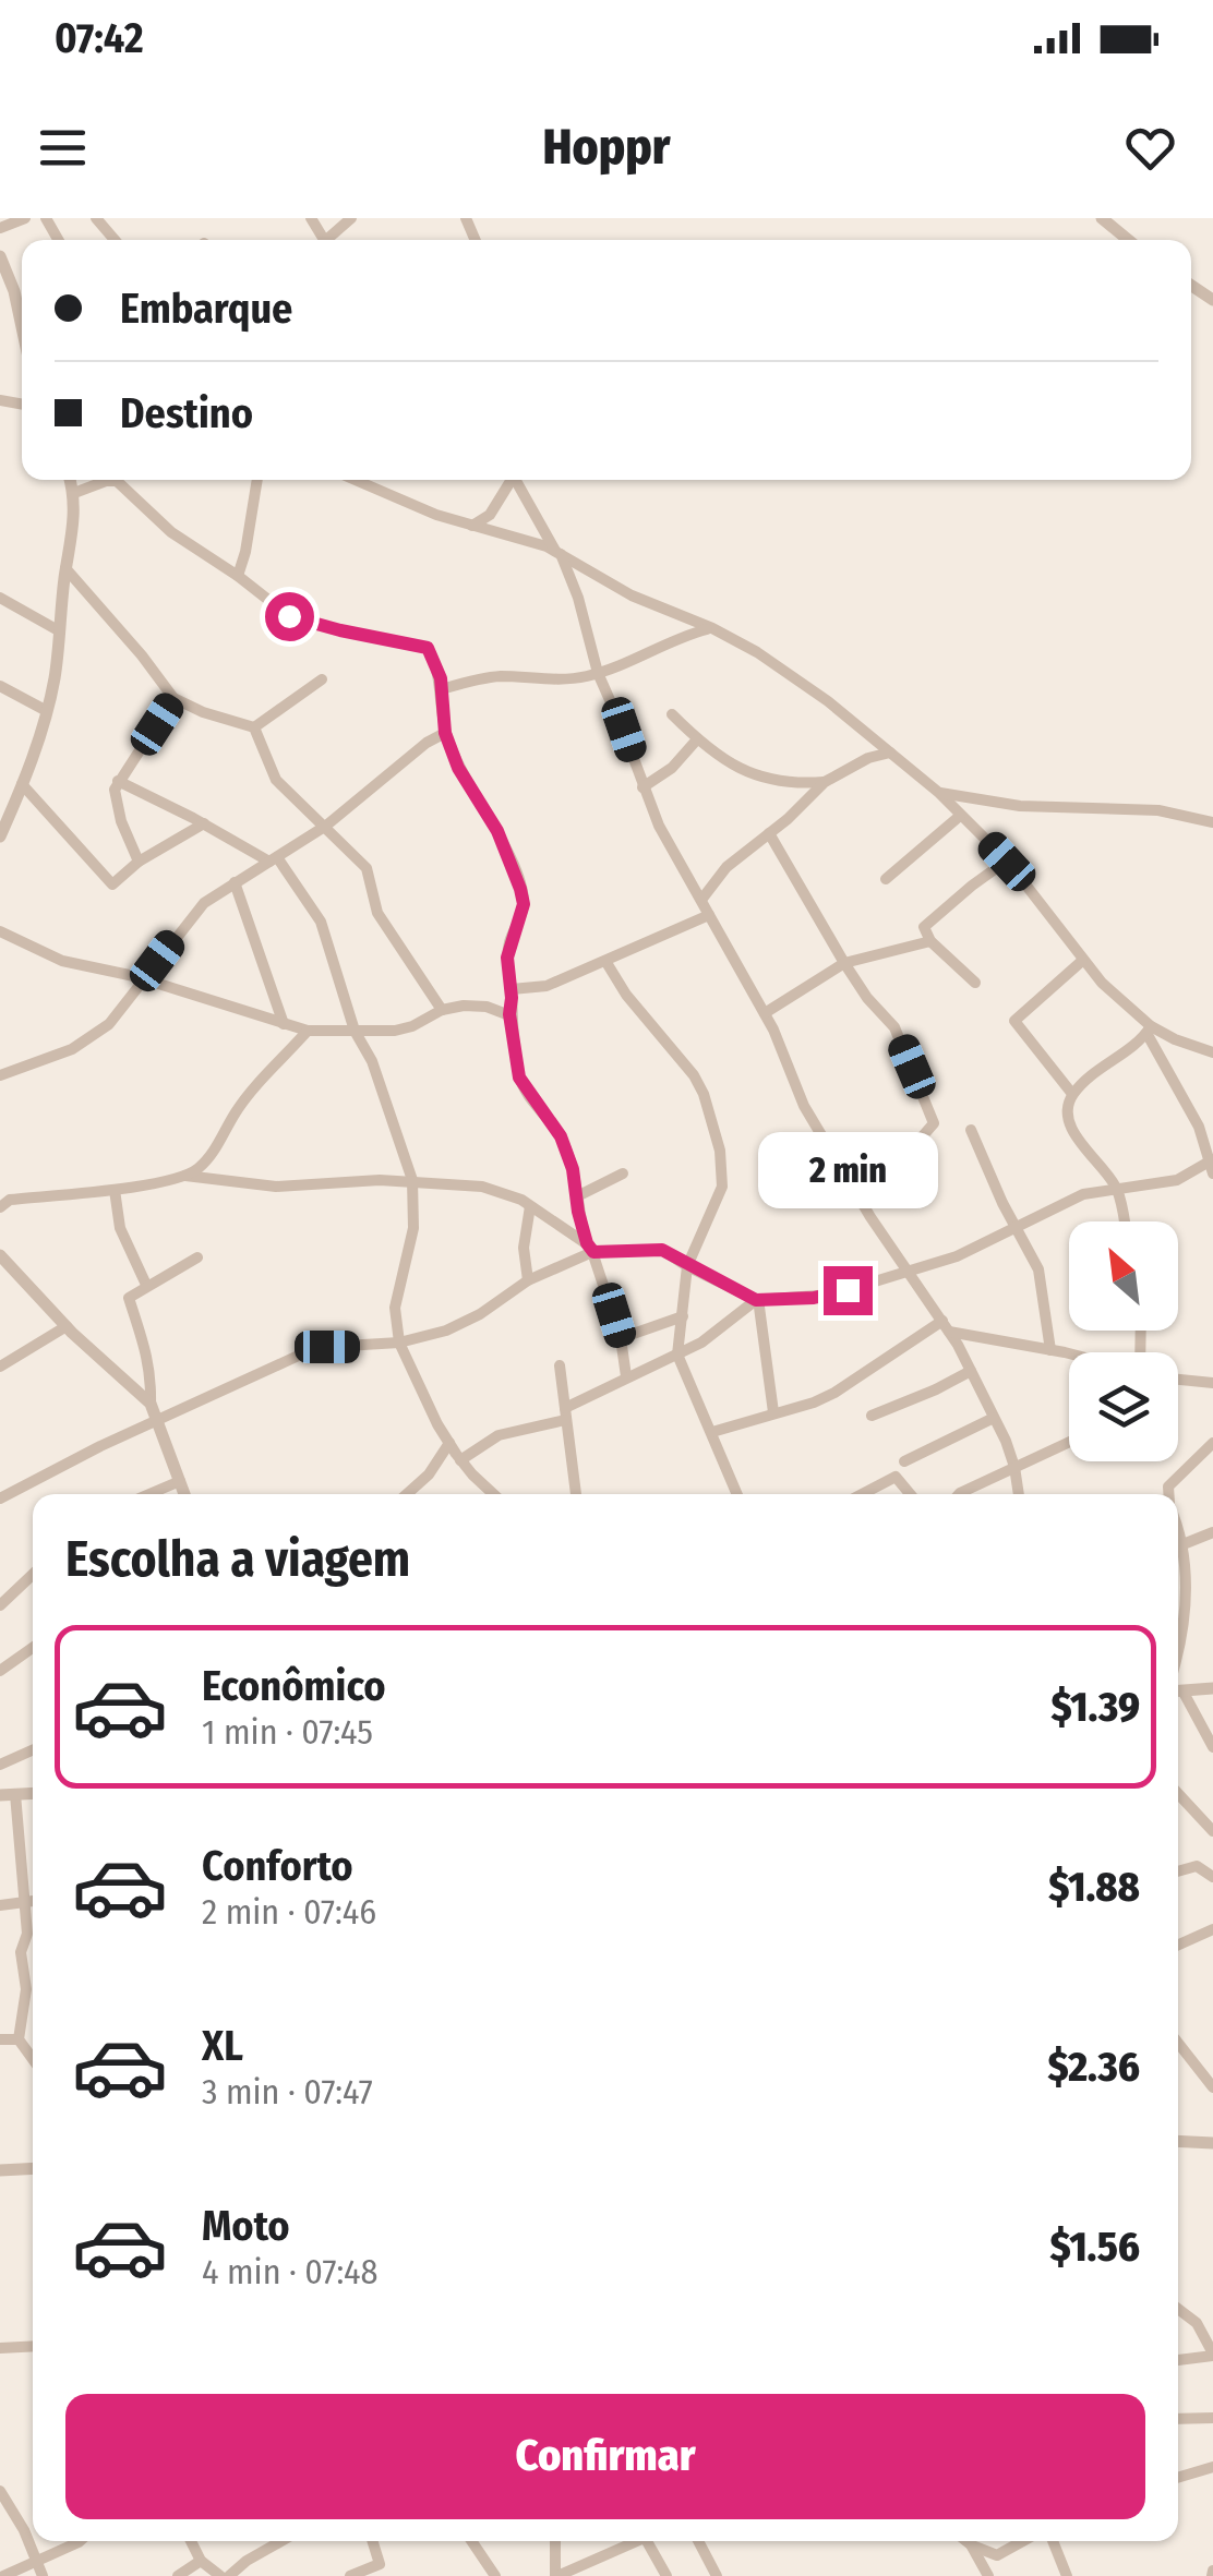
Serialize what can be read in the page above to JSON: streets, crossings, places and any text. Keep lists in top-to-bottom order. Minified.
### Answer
{"north":"top left","page":{"status":"07:42","header":"Hoppr","banner":["Embarque","Destino"],"bubble":"2 min","heading":"Escolha a viagem","list":[{"name":"Econômico","note":"1 min · 07:45","value":"$1.39"},{"name":"Conforto","note":"2 min · 07:46","value":"$1.88"},{"name":"XL","note":"3 min · 07:47","value":"$2.36"},{"name":"Moto","note":"4 min · 07:48","value":"$1.56"}],"buttons":"Confirmar"}}
